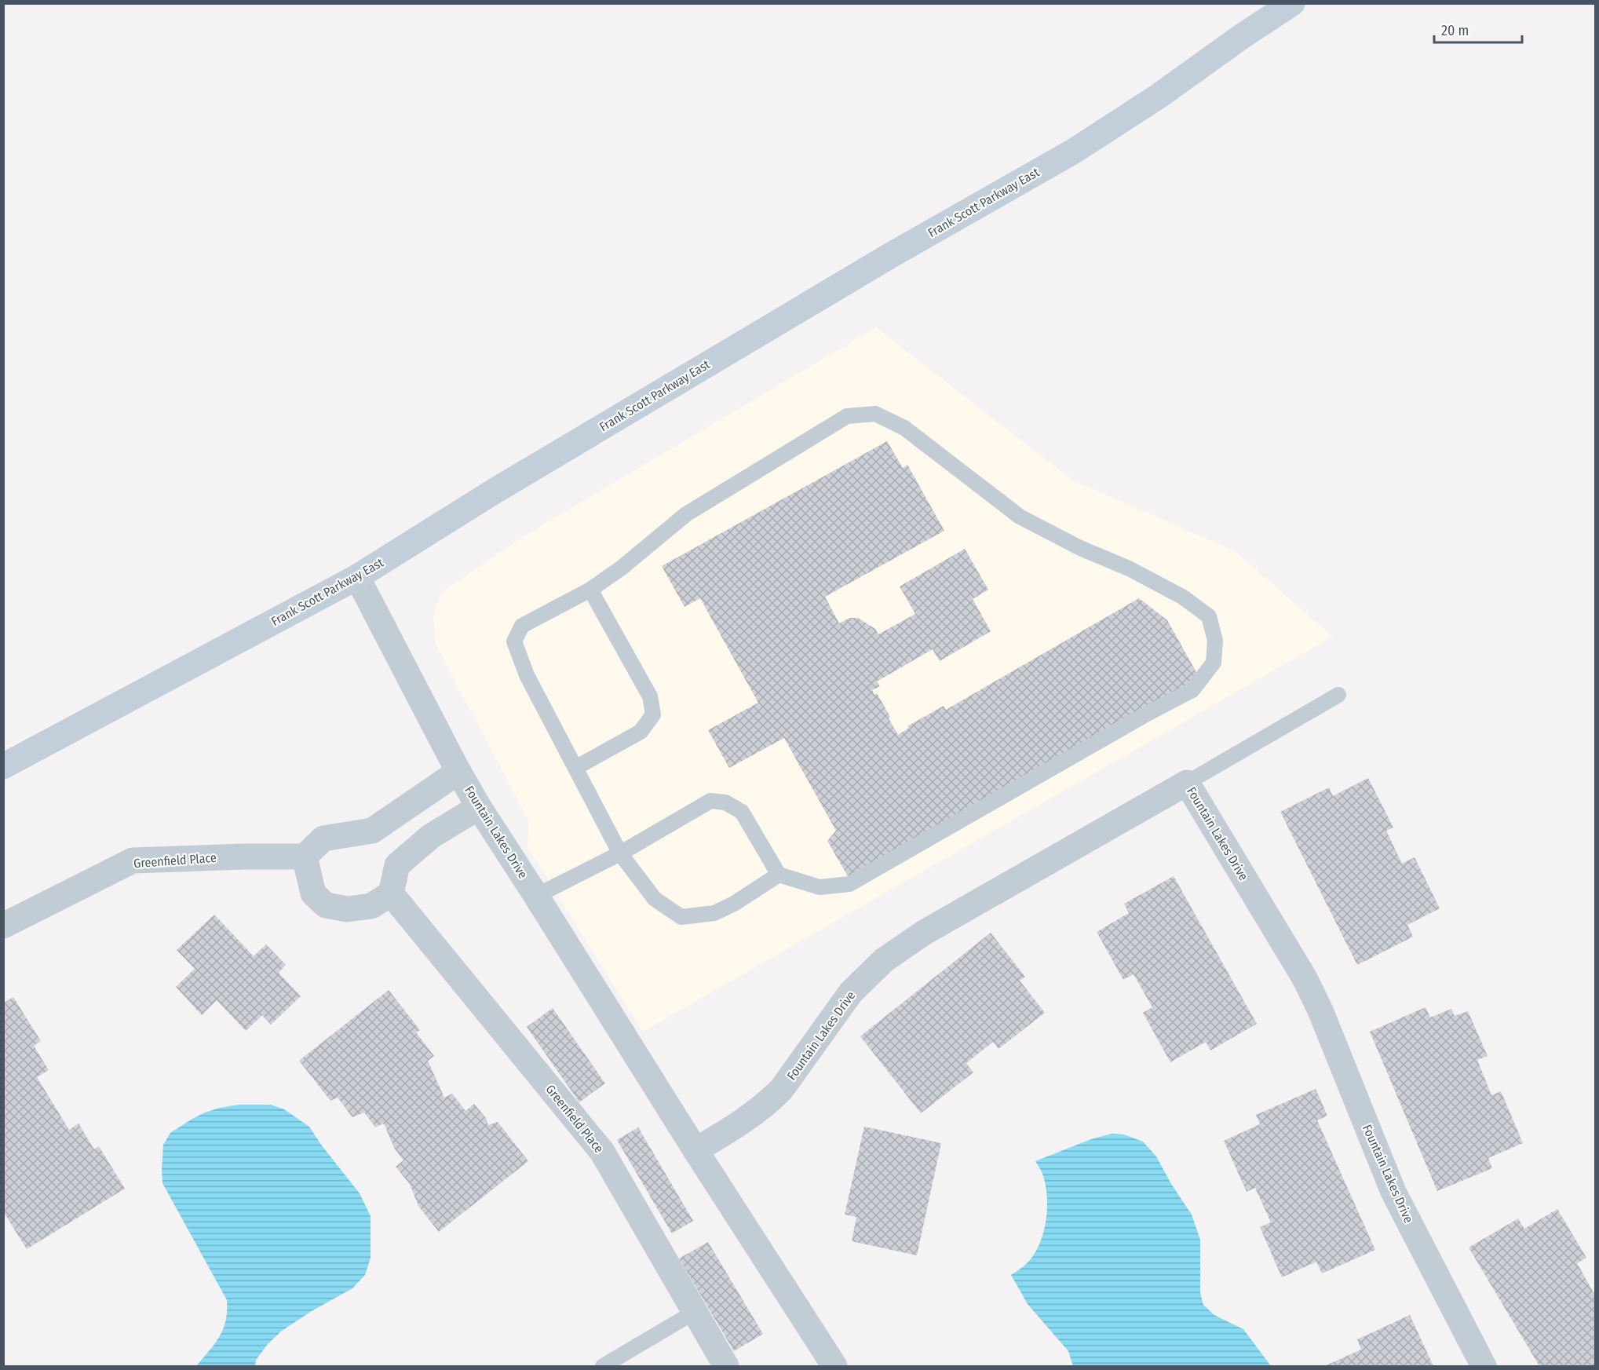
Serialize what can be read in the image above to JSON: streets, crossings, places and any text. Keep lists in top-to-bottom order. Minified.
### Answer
{"streets":{"main road":["Frank Scott Parkway East"],"street":["Fountain Lakes Drive","Greenfield Place"]},"crossings":[["Frank Scott Parkway East","Fountain Lakes Drive"]],"scale_bar":"20 m"}
